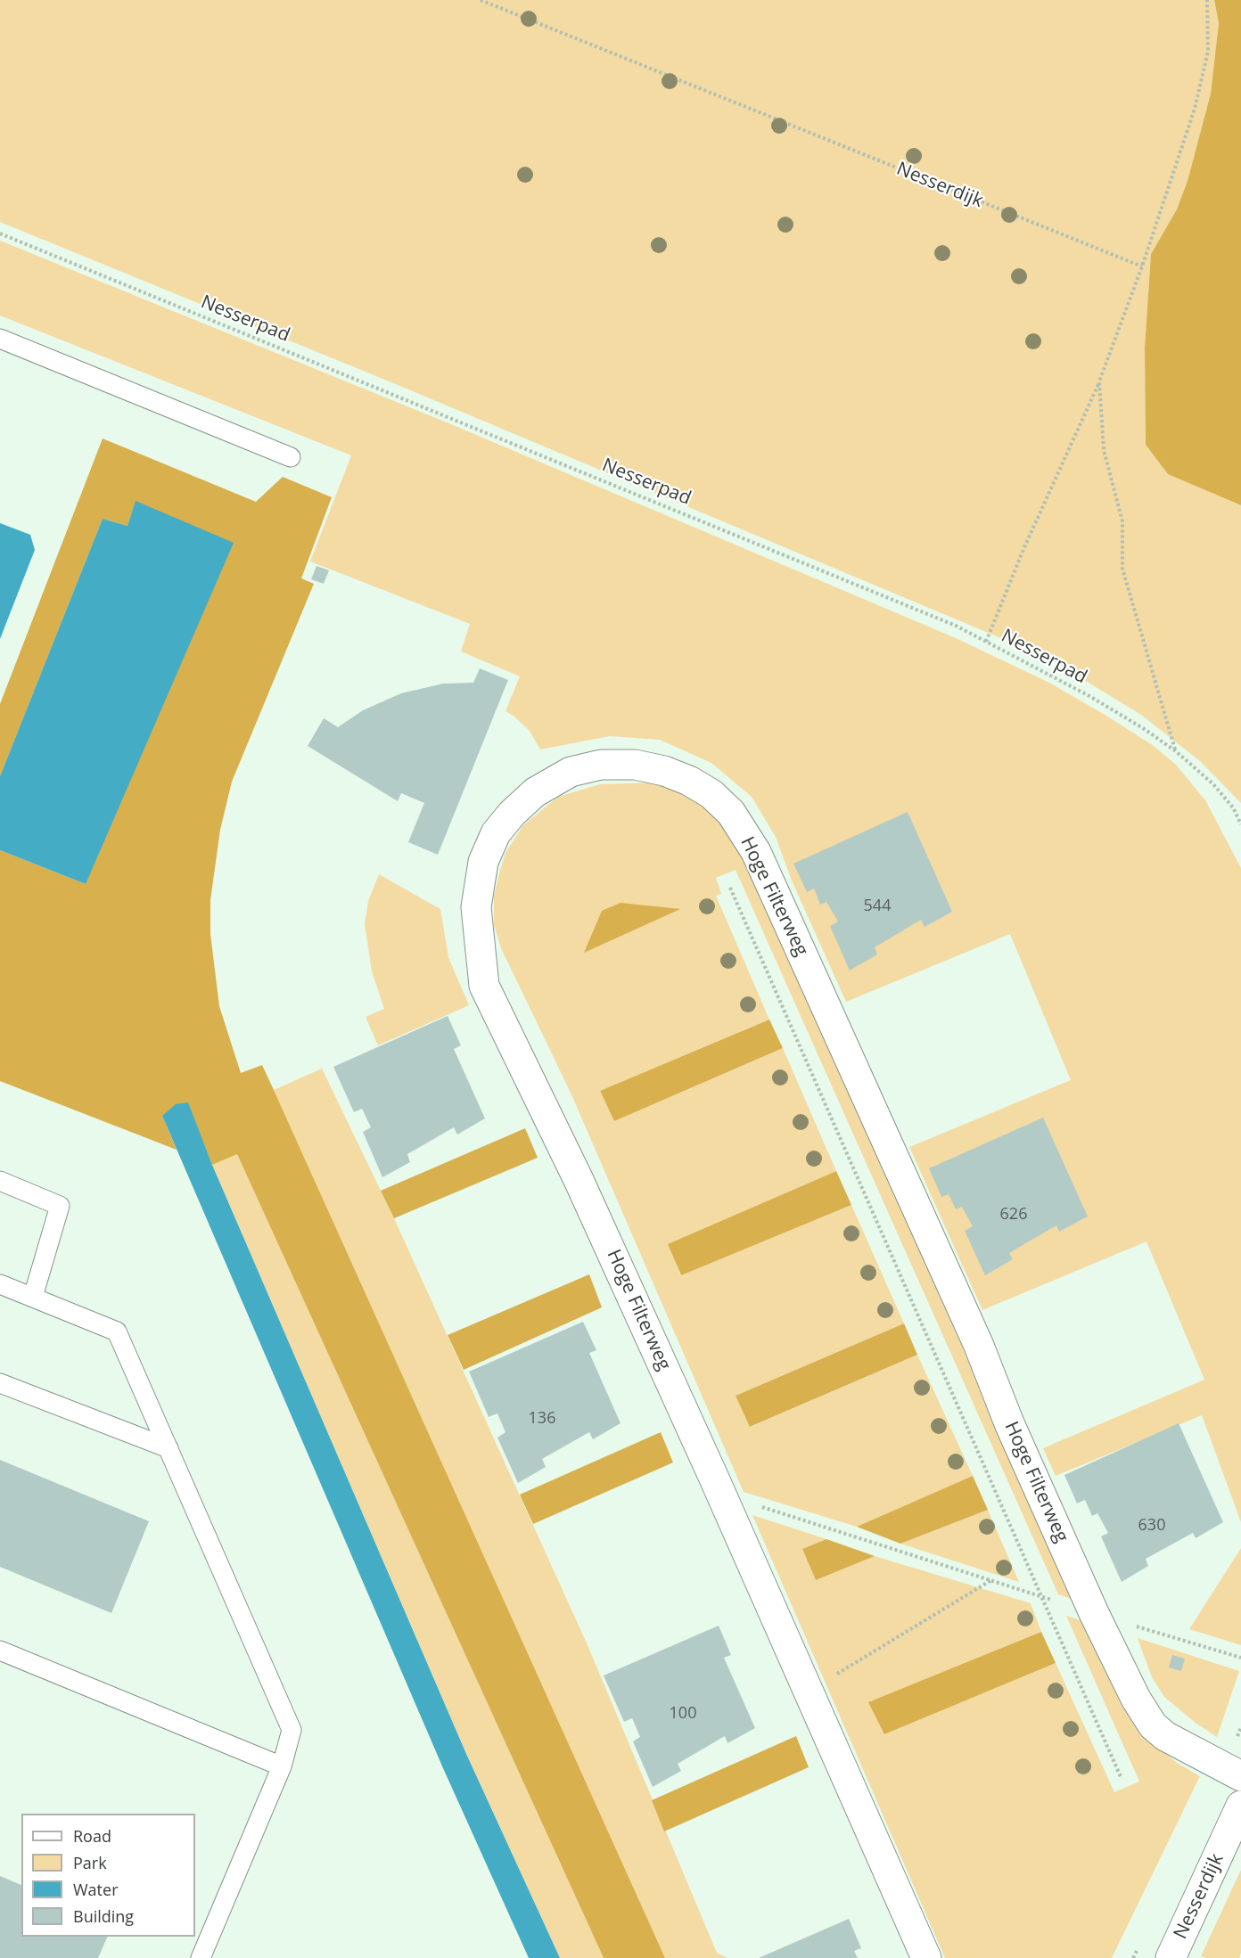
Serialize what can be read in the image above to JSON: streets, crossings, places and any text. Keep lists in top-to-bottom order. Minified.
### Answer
{"streets":{"street":["Nesserdijk","Hoge Filterweg"],"path":["Nesserpad"]},"house_numbers":["544","626","136","630","100"],"legend":["Road","Park","Water","Building"]}
